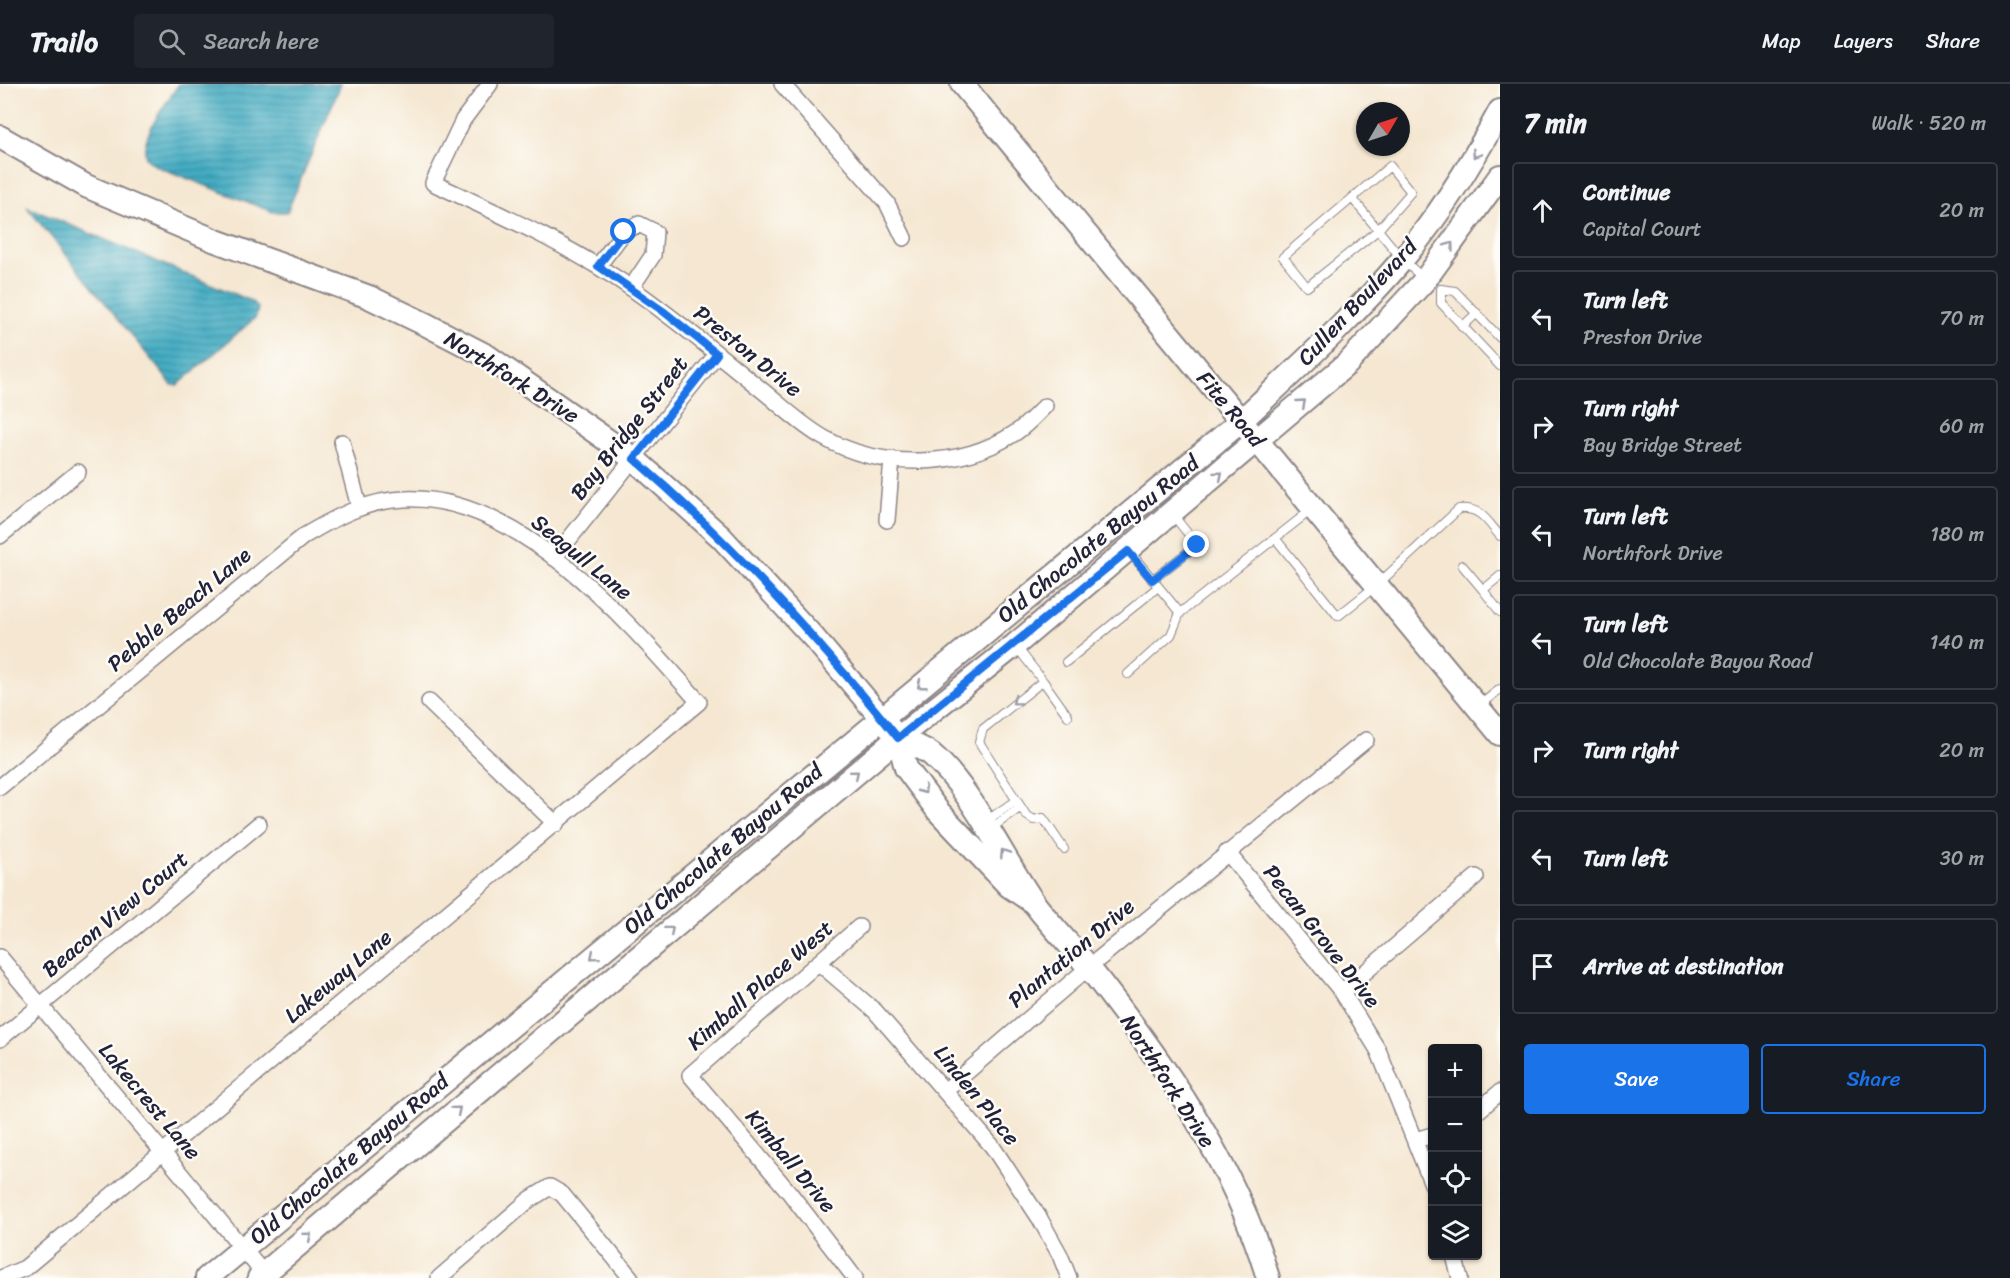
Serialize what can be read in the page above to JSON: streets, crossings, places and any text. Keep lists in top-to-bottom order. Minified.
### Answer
{"streets":{"main road":["Cullen Boulevard","Northfork Drive","Fite Road","Old Chocolate Bayou Road"],"street":["Preston Drive","Bay Bridge Street","Seagull Lane","Pebble Beach Lane","Beacon View Court","Pecan Grove Drive","Plantation Drive","Lakeway Lane","Kimball Place West","Linden Place","Lakecrest Lane","Kimball Drive"]},"crossings":[["Cullen Boulevard","Fite Road"],["Cullen Boulevard","Old Chocolate Bayou Road"],["Preston Drive","Bay Bridge Street"],["Northfork Drive","Bay Bridge Street"],["Northfork Drive","Old Chocolate Bayou Road"],["Northfork Drive","Plantation Drive"],["Fite Road","Old Chocolate Bayou Road"],["Bay Bridge Street","Seagull Lane"],["Old Chocolate Bayou Road","Lakecrest Lane"],["Seagull Lane","Pebble Beach Lane"],["Seagull Lane","Lakeway Lane"],["Beacon View Court","Lakecrest Lane"],["Pecan Grove Drive","Plantation Drive"],["Plantation Drive","Linden Place"],["Lakeway Lane","Lakecrest Lane"],["Kimball Place West","Linden Place"],["Kimball Place West","Kimball Drive"]],"north":"top right","page":{"header":"Trailo","search":"Search here","nav":["Map","Layers","Share"],"heading":["7 min","Walk · 520 m"],"list":[["Continue","Capital Court","20 m"],["Turn left","Preston Drive","70 m"],["Turn right","Bay Bridge Street","60 m"],["Turn left","Northfork Drive","180 m"],["Turn left","Old Chocolate Bayou Road","140 m"],["Turn right","20 m"],["Turn left","30 m"],"Arrive at destination"],"buttons":["Save","Share"],"map_buttons":["+","−"]}}
